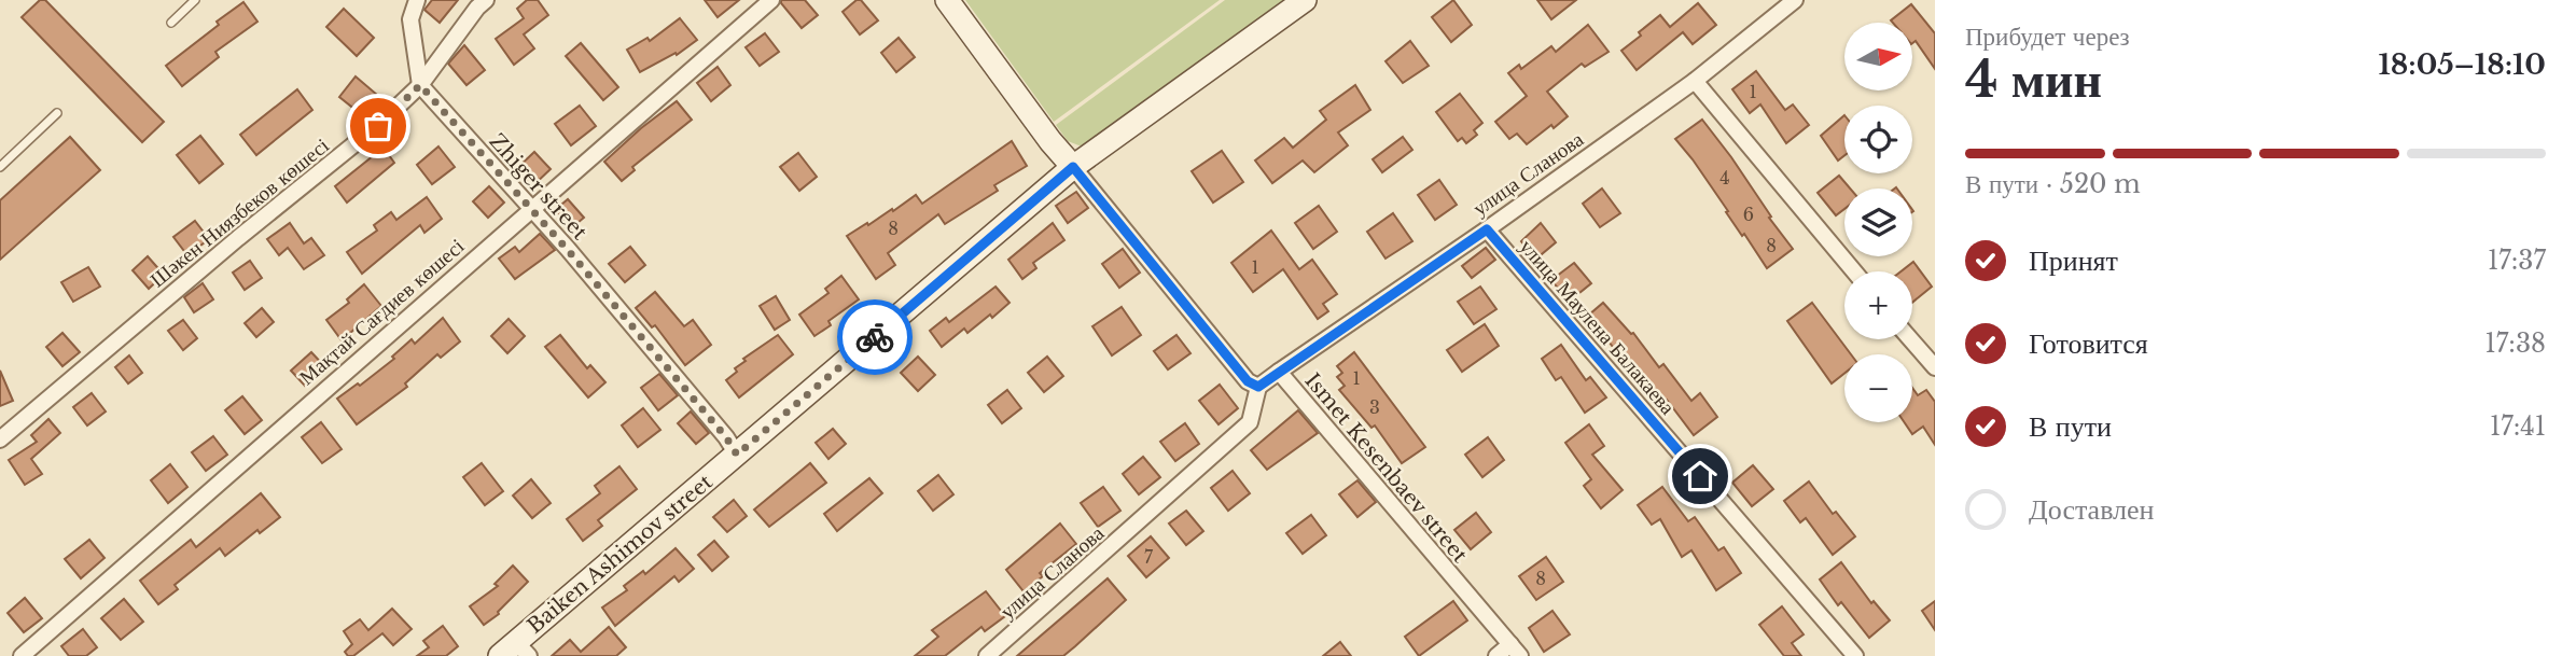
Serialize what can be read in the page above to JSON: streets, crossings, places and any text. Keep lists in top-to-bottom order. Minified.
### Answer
{"streets":{"main road":["Baiken Ashimov street"],"street":["улица Сланова","Zhiger street","Шәкен Ниязбеков көшесі","Мақтай Сағдиев көшесі","улица Маулена Балакаева","Ismet Kesenbaev street"]},"crossings":[["улица Сланова","улица Маулена Балакаева"],["улица Сланова","Ismet Kesenbaev street"],["Zhiger street","Шәкен Ниязбеков көшесі"],["Zhiger street","Мақтай Сағдиев көшесі"],["Zhiger street","Baiken Ashimov street"]],"house_numbers":["1","4","6","8","8","1","1","3","7","8"],"north":"right","page":{"heading":["4 мин","Прибудет через","18:05–18:10"],"map_buttons":["+","−"],"bar":"В пути · 520 m","list":[["Принят","17:37"],["Готовится","17:38"],["В пути","17:41"],"Доставлен"]}}
